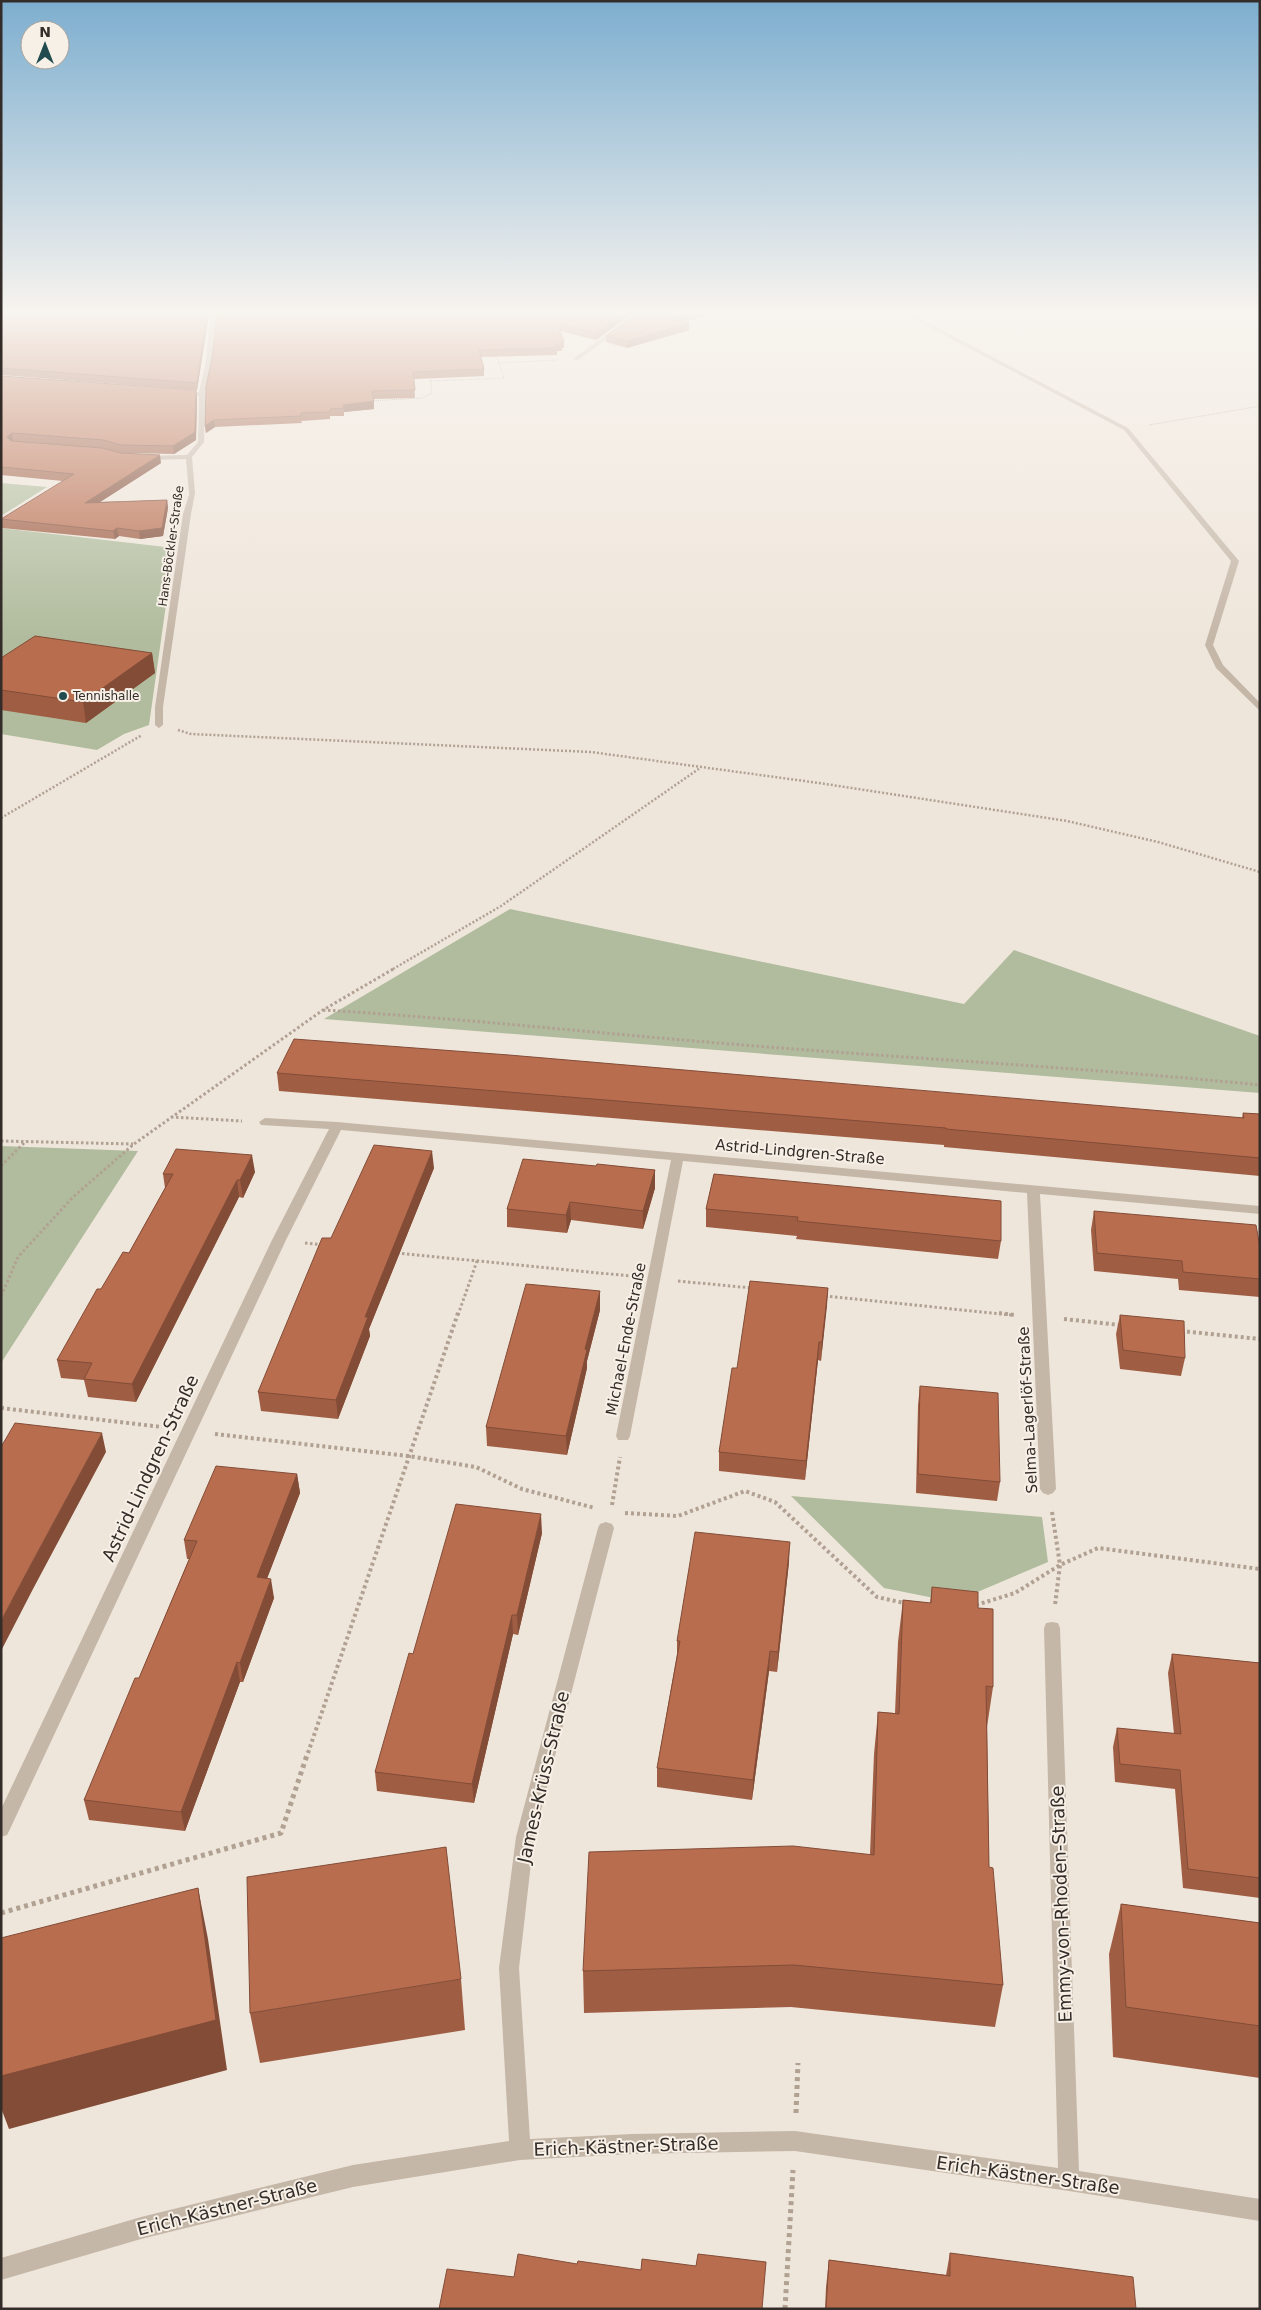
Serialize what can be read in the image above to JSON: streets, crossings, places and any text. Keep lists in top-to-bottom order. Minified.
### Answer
{"streets":{"street":["Hans-Böckler-Straße","Astrid-Lindgren-Straße","Michael-Ende-Straße","Selma-Lagerlöf-Straße","James-Krüss-Straße","Emmy-von-Rhoden-Straße","Erich-Kästner-Straße"]},"crossings":[["Astrid-Lindgren-Straße","Michael-Ende-Straße"],["Astrid-Lindgren-Straße","Selma-Lagerlöf-Straße"],["Michael-Ende-Straße","James-Krüss-Straße"],["Selma-Lagerlöf-Straße","Emmy-von-Rhoden-Straße"],["James-Krüss-Straße","Erich-Kästner-Straße"],["Emmy-von-Rhoden-Straße","Erich-Kästner-Straße"]],"places":["Tennishalle"],"north":"top"}
